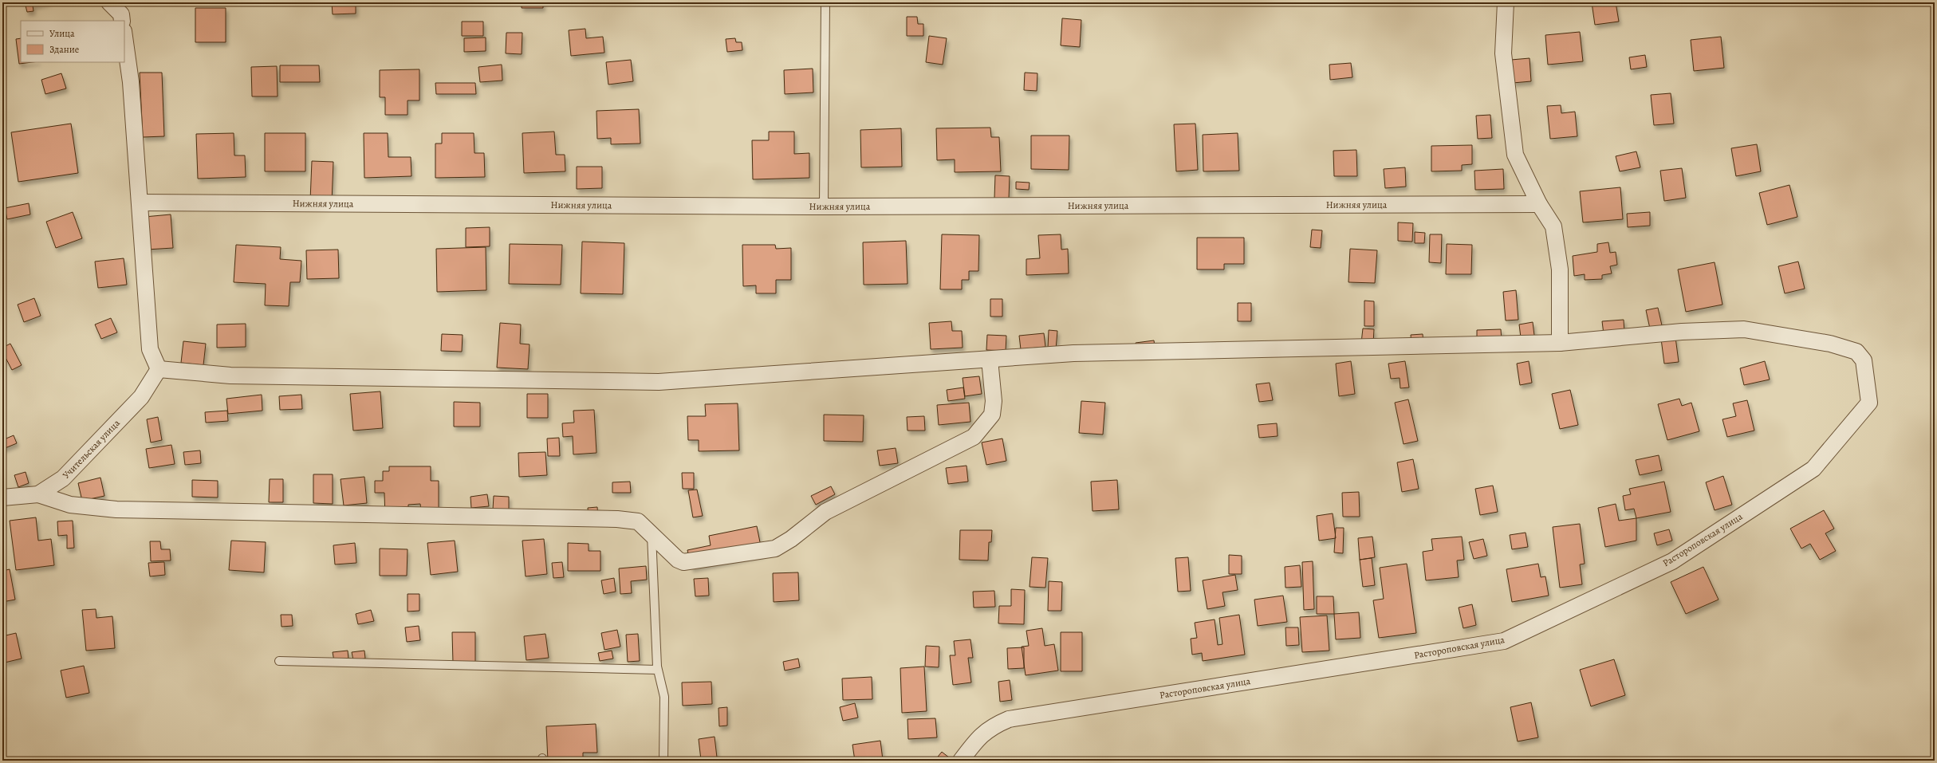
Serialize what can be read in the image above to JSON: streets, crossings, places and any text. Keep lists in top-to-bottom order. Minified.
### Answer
{"streets":{"street":["Нижняя улица","Учительская улица","Растороповская улица"]},"legend":["Улица","Здание"]}
